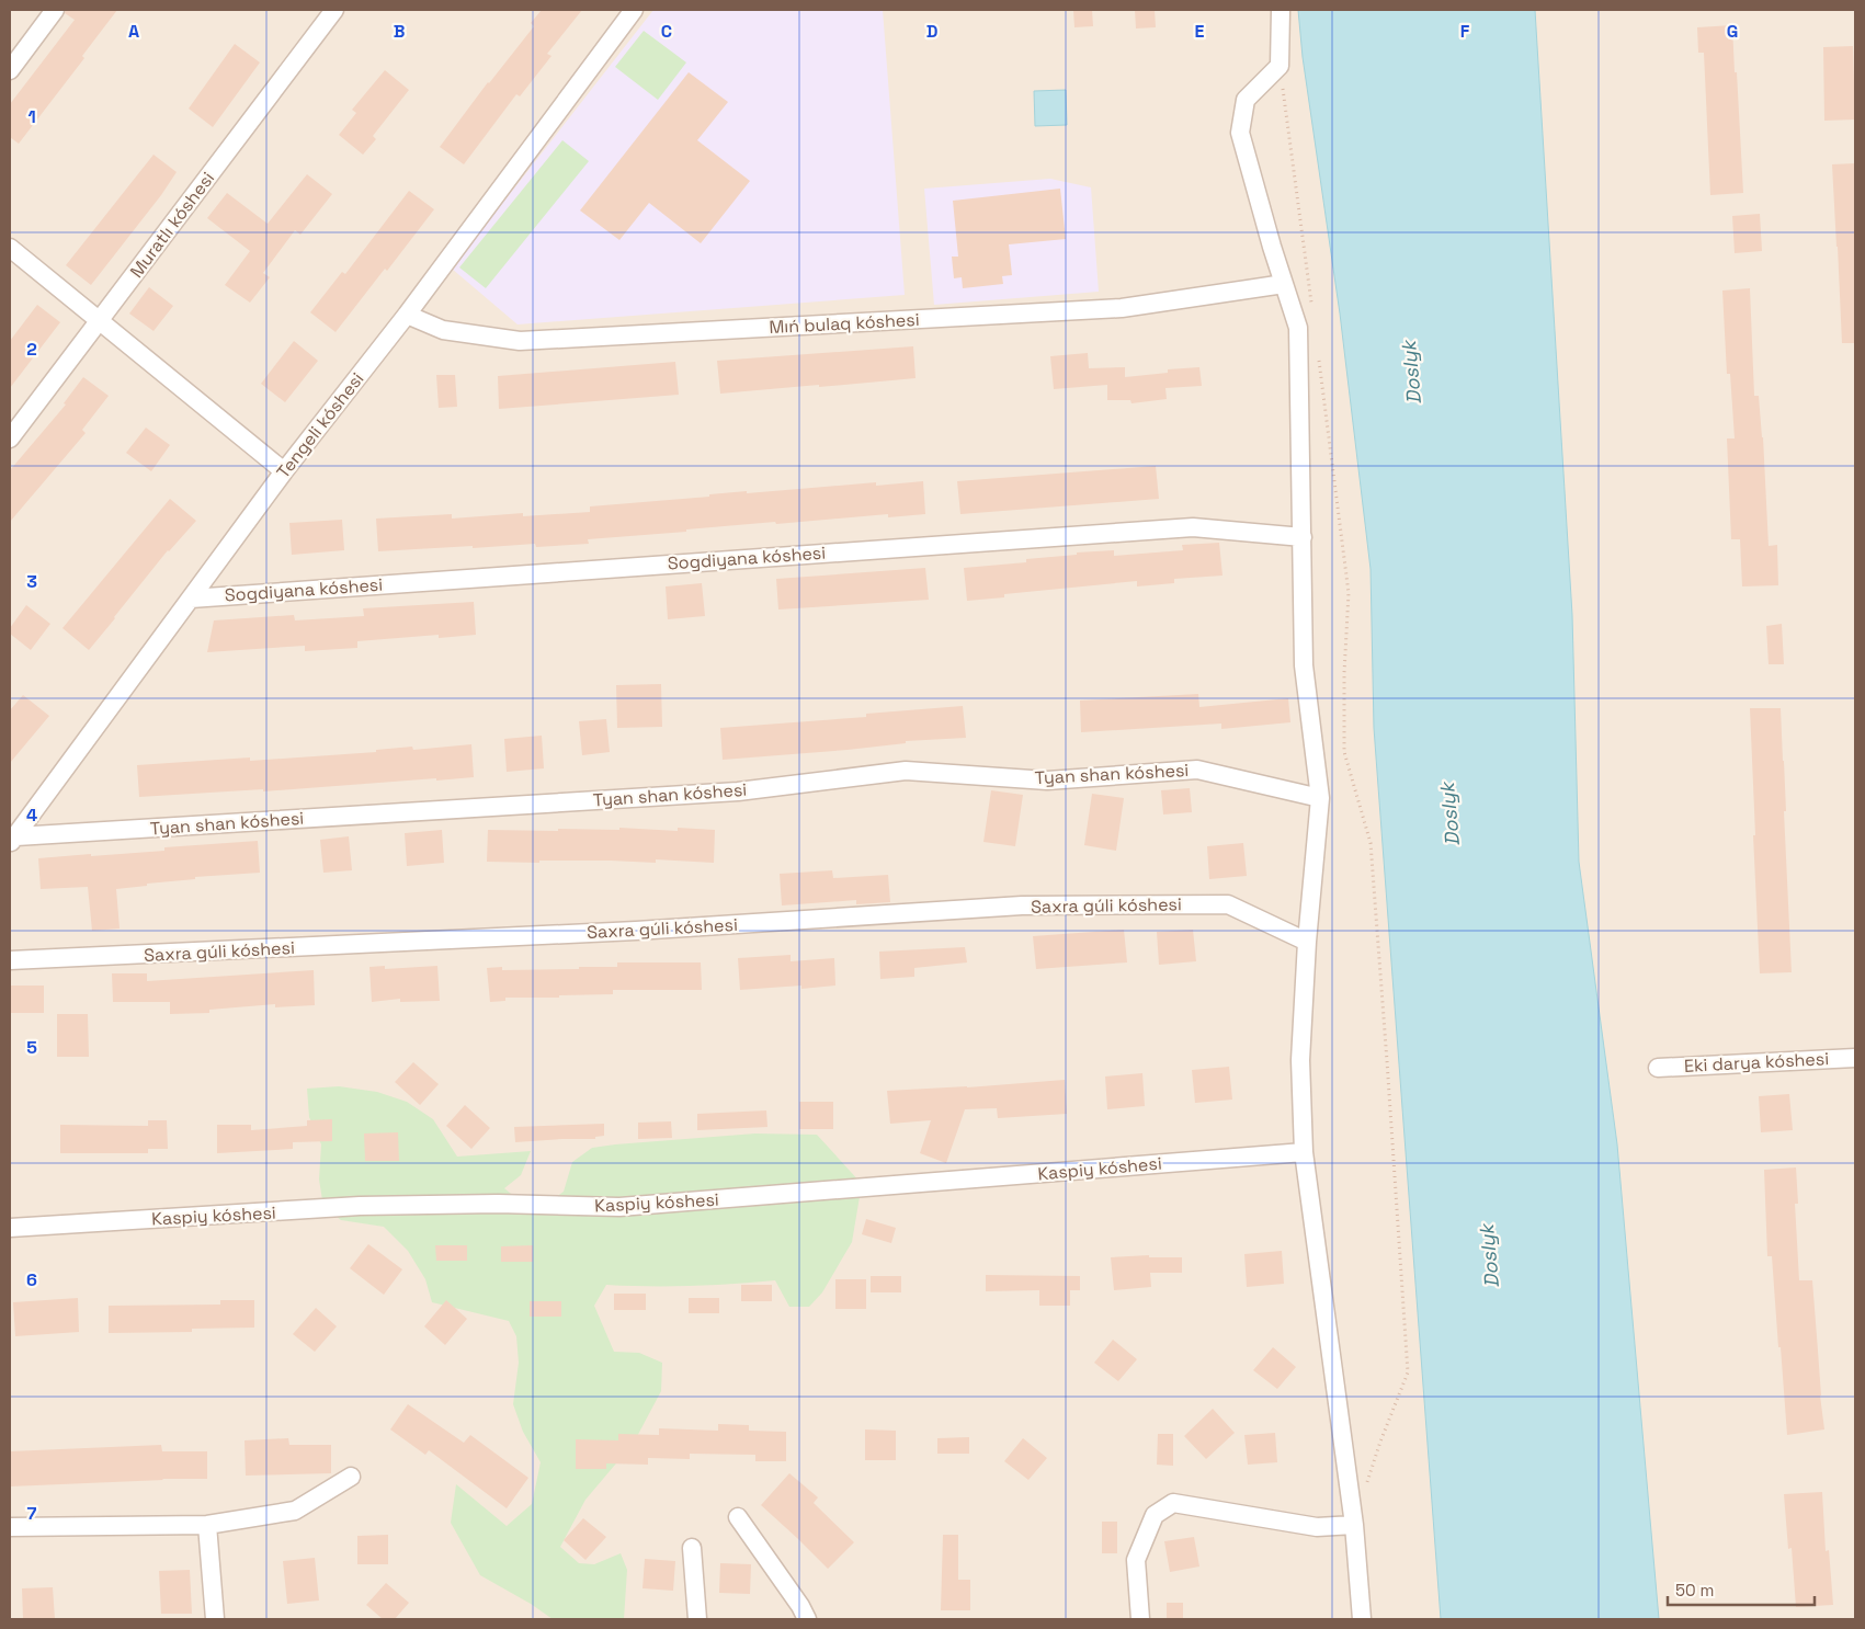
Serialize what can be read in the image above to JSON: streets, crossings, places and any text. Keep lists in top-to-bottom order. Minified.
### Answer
{"streets":{"street":["Muratlı kóshesi","Mıń bulaq kóshesi","Tengeli kóshesi","Sogdiyana kóshesi","Tyan shan kóshesi","Saxra gúli kóshesi","Eki darya kóshesi","Kaspiy kóshesi"]},"crossings":[["Mıń bulaq kóshesi","Tengeli kóshesi"],["Tengeli kóshesi","Sogdiyana kóshesi"],["Tengeli kóshesi","Tyan shan kóshesi"]],"water":["Doslyk"],"scale_bar":"50 m","grid":{"columns":["A","B","C","D","E","F","G"],"rows":["1","2","3","4","5","6","7"]}}
